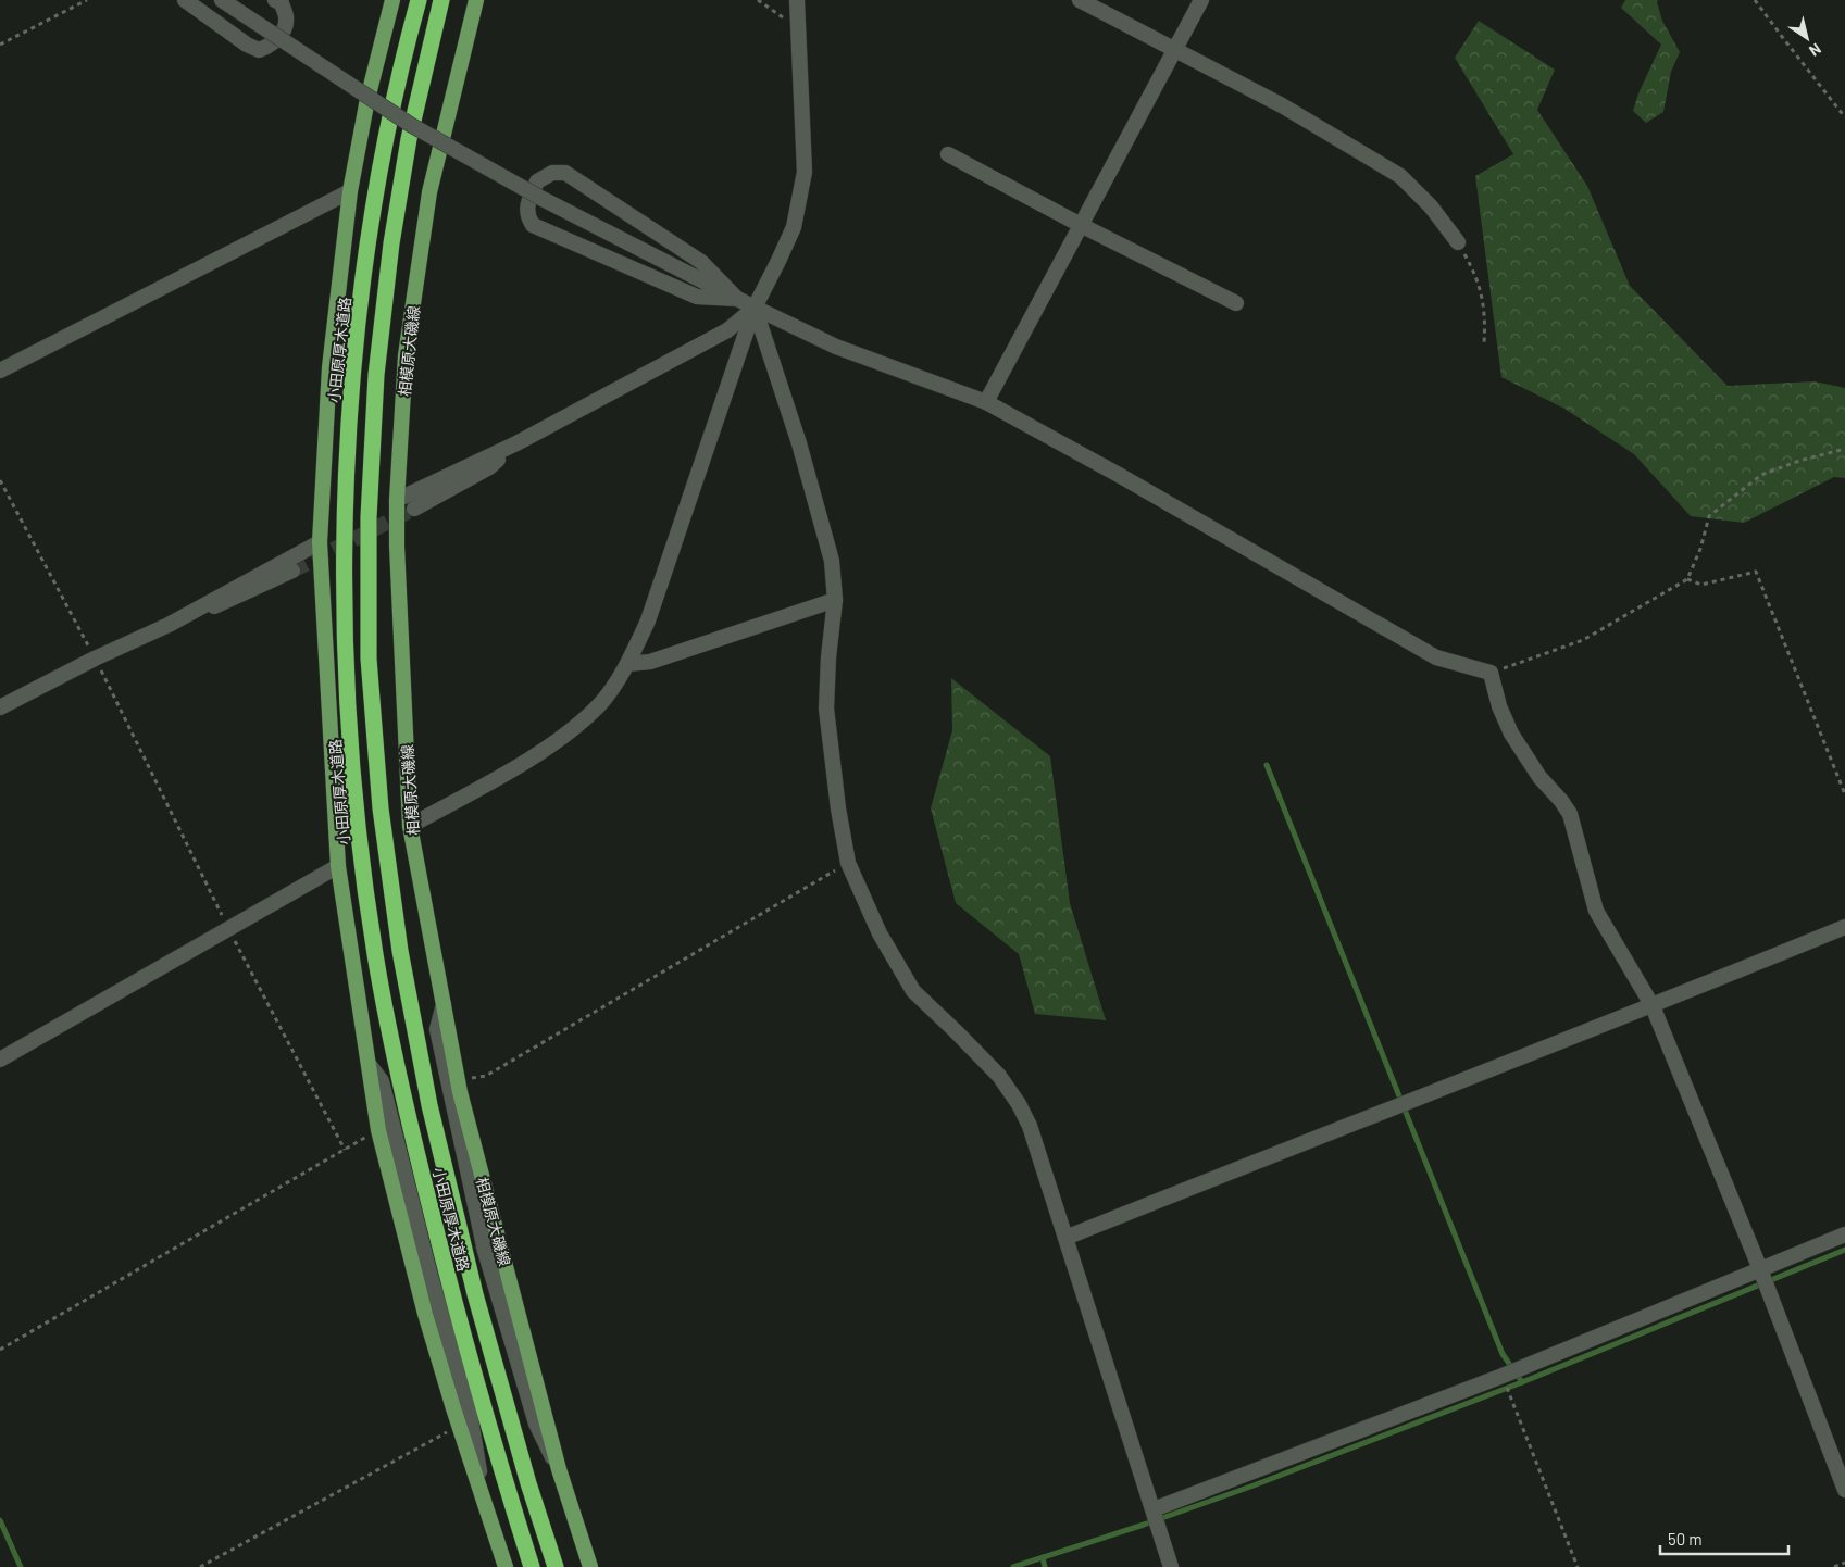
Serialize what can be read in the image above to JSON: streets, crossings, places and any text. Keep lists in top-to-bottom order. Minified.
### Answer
{"streets":{"highway":["小田原厚木道路"],"main road":["相模原大磯線"]},"scale_bar":"50 m","north":"bottom right"}
